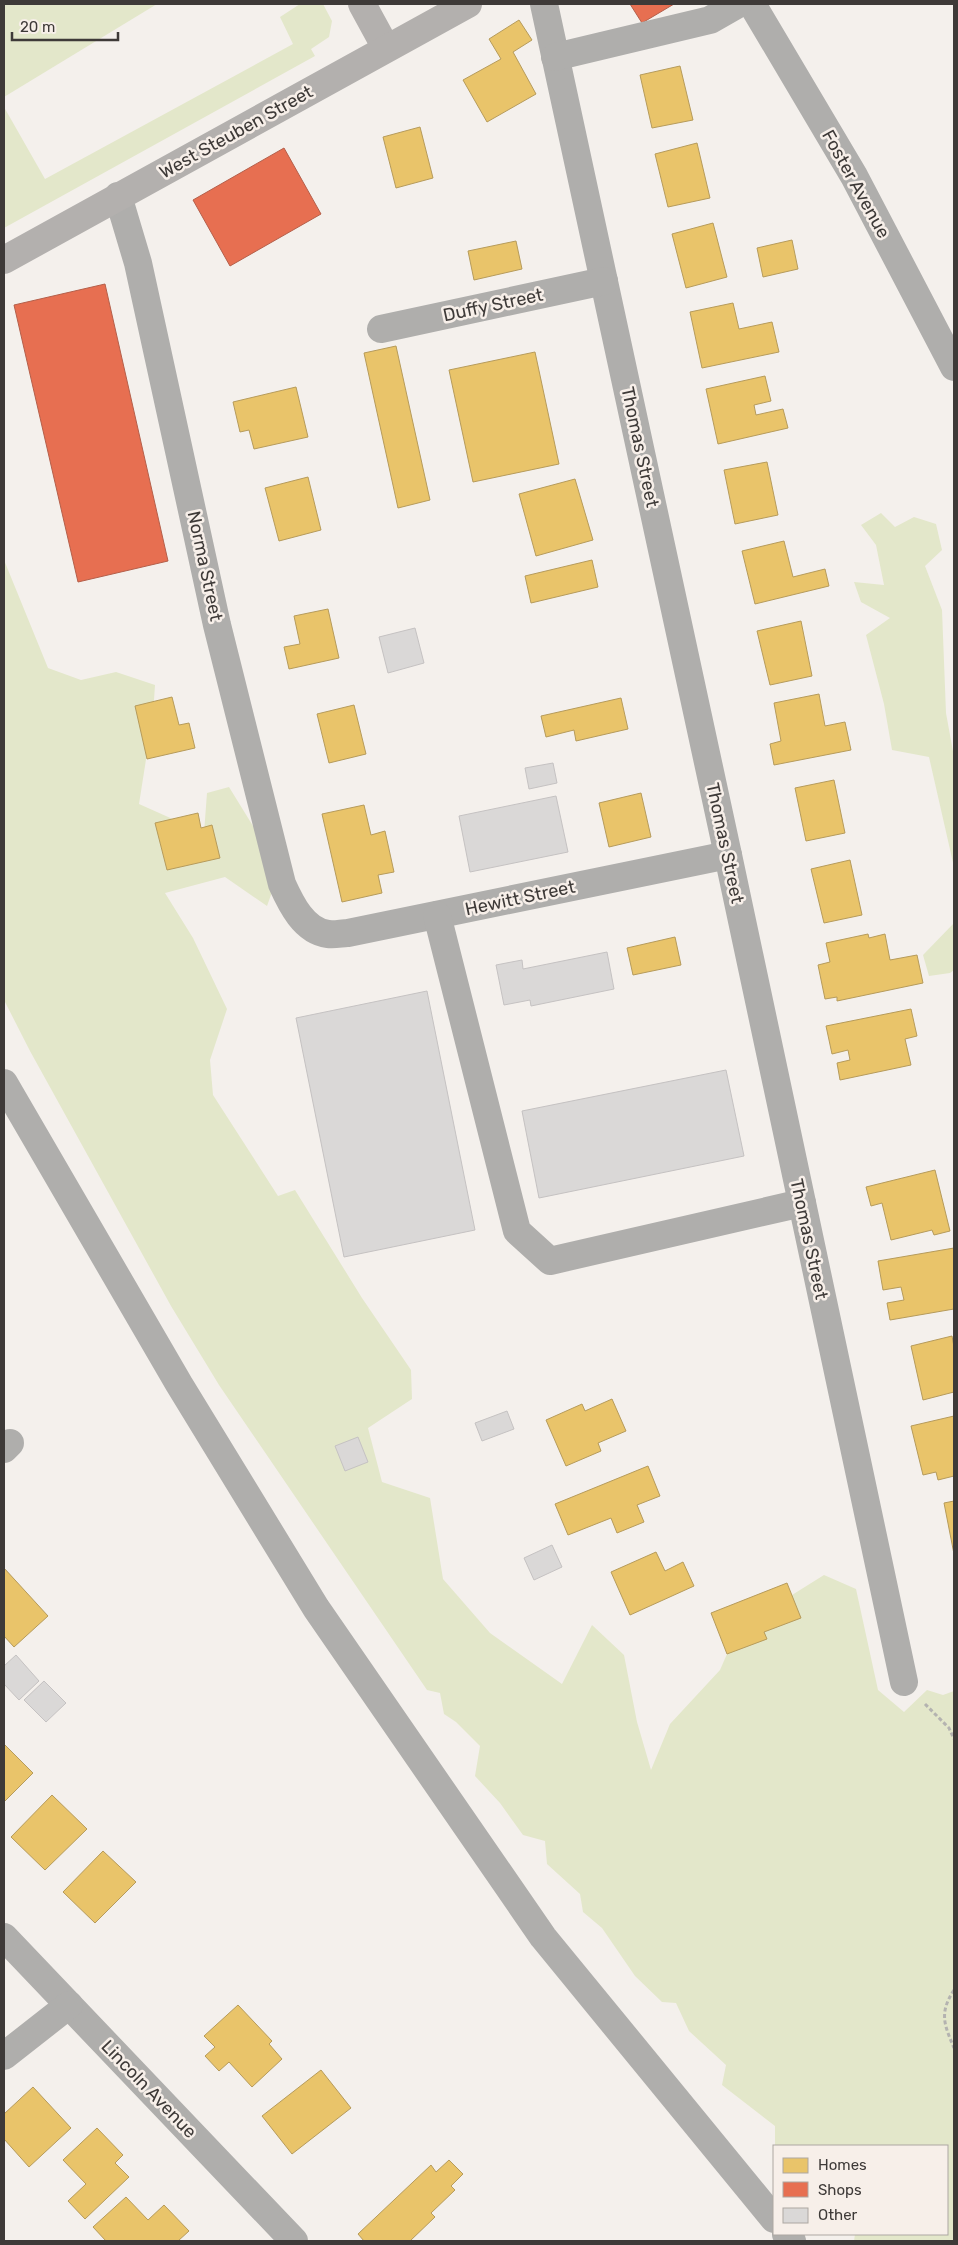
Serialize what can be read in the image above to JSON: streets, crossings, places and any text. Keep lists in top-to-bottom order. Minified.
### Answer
{"streets":{"main road":["West Steuben Street"],"street":["Foster Avenue","Duffy Street","Thomas Street","Norma Street","Hewitt Street","Lincoln Avenue"]},"crossings":[["West Steuben Street","Norma Street"],["Duffy Street","Thomas Street"],["Thomas Street","Hewitt Street"],["Norma Street","Hewitt Street"]],"legend":["Homes","Shops","Other"],"scale_bar":"20 m"}
